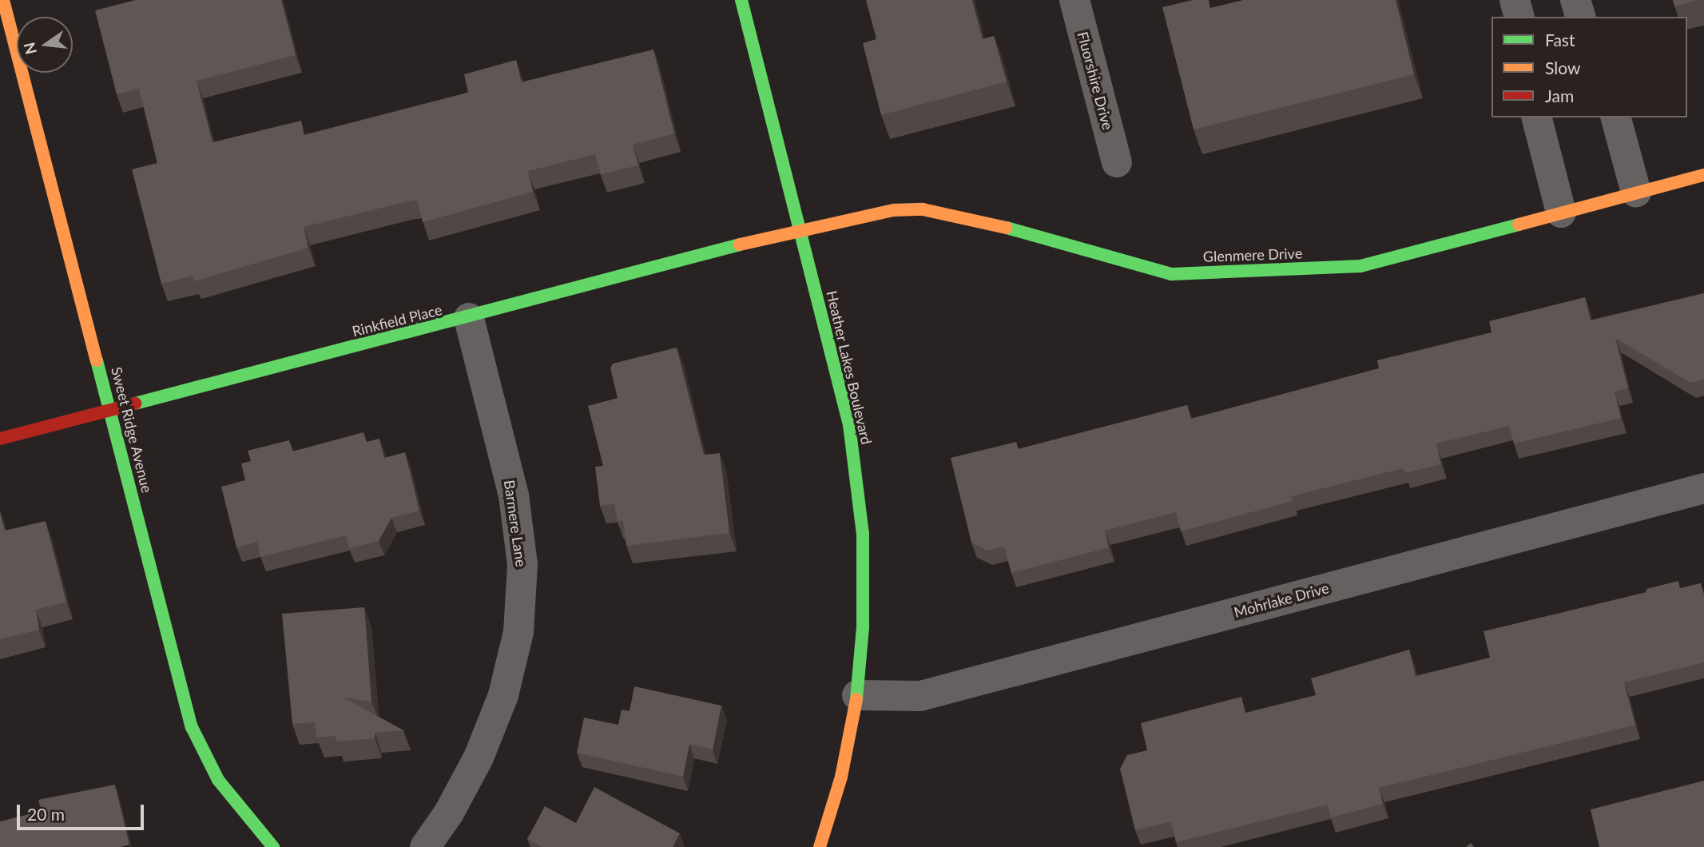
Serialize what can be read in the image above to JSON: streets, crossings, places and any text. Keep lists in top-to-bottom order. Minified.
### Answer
{"streets":{"street":["Fluorshire Drive","Glenmere Drive","Rinkfield Place","Heather Lakes Boulevard","Sweet Ridge Avenue","Barmere Lane","Mohrlake Drive"]},"crossings":[["Glenmere Drive","Rinkfield Place"],["Glenmere Drive","Heather Lakes Boulevard"],["Rinkfield Place","Heather Lakes Boulevard"],["Rinkfield Place","Sweet Ridge Avenue"],["Rinkfield Place","Barmere Lane"],["Heather Lakes Boulevard","Mohrlake Drive"]],"legend":["Fast","Slow","Jam"],"scale_bar":"20 m","north":"left"}
